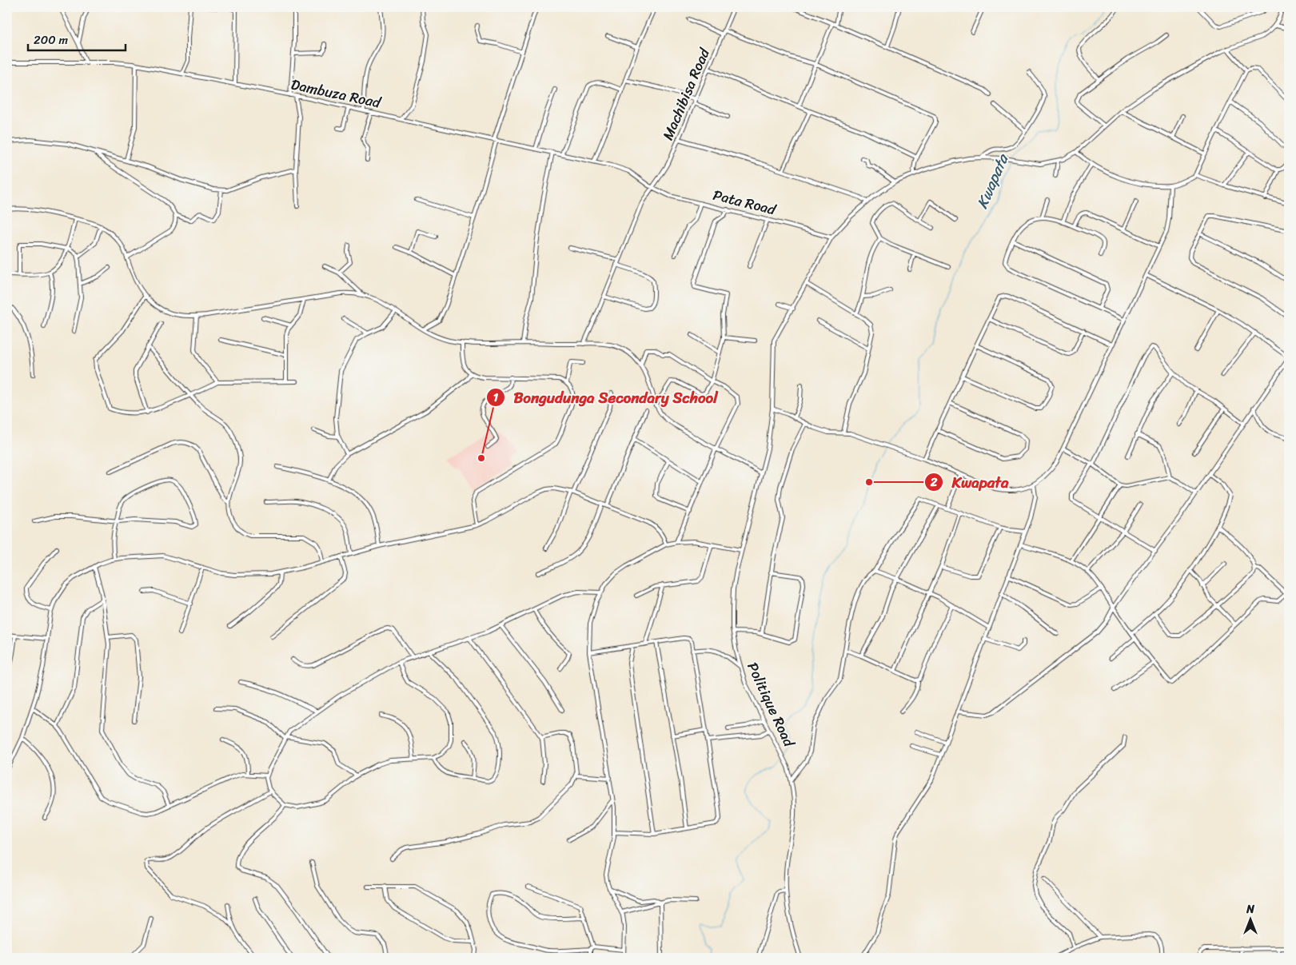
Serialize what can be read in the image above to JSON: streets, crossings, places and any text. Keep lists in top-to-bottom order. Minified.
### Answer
{"streets":{"street":["Dambuza Road","Machibisa Road","Pata Road","Politique Road"]},"crossings":[["Dambuza Road","Machibisa Road"],["Dambuza Road","Pata Road"],["Machibisa Road","Pata Road"]],"water":["Kwapata"],"places":["Bongudunga Secondary School","Kwapata"],"scale_bar":"200 m","north":"top"}
